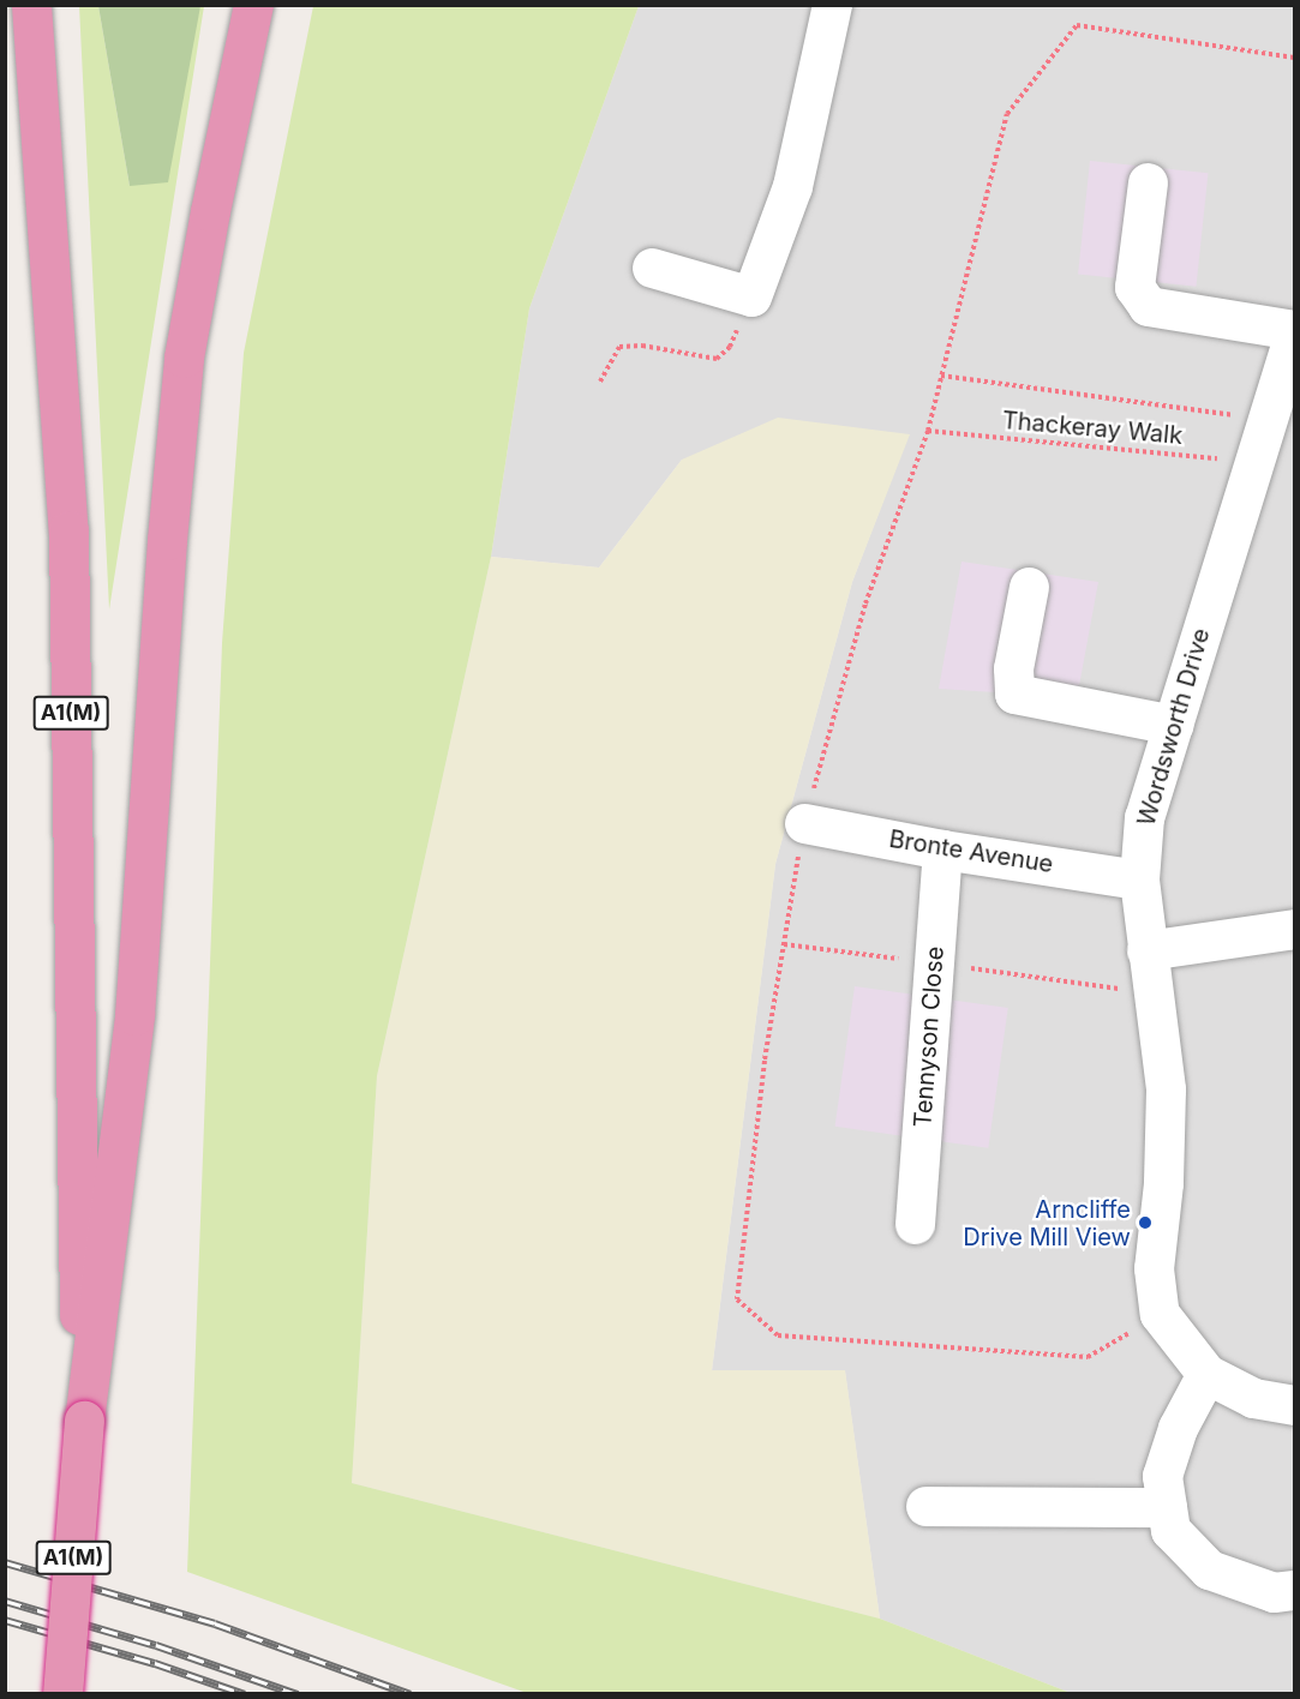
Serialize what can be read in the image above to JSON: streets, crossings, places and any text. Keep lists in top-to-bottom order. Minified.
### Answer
{"streets":{"highway":["A1(M)"],"street":["Wordsworth Drive","Bronte Avenue","Tennyson Close"],"path":["Thackeray Walk"]},"crossings":[["Thackeray Walk","Wordsworth Drive"],["Wordsworth Drive","Bronte Avenue"],["Bronte Avenue","Tennyson Close"]],"places":["Arncliffe Drive Mill View"]}
